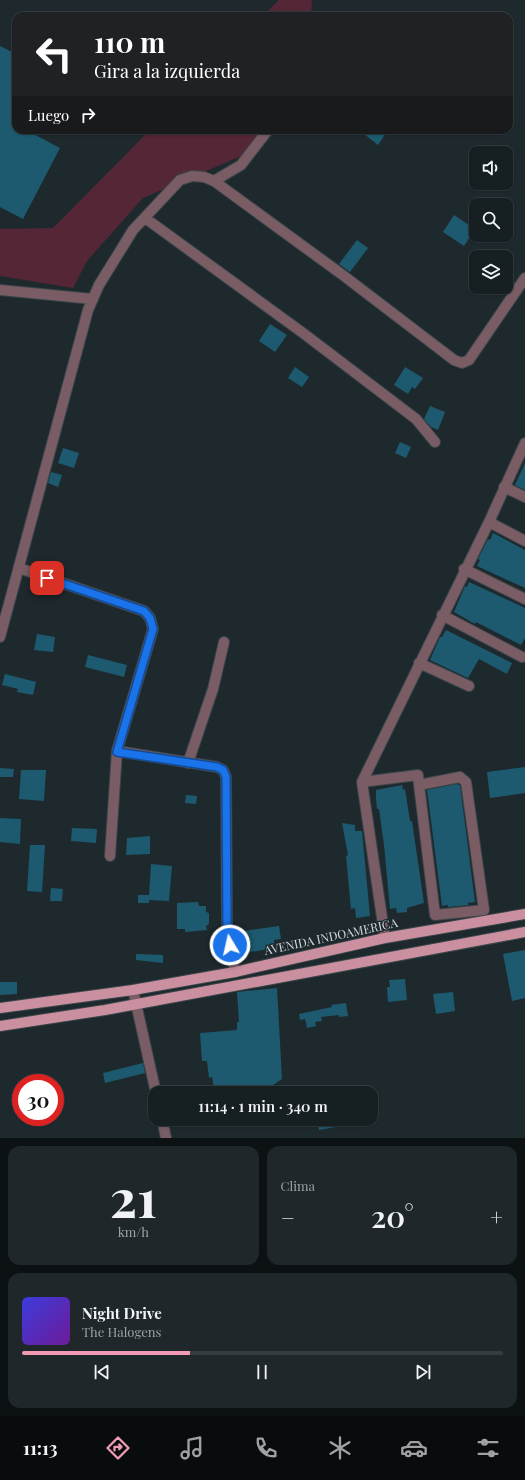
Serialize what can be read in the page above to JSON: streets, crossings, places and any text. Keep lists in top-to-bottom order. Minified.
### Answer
{"streets":{"main road":["AVENIDA INDOAMERICA"]},"page":{"turn":["110 m","Gira a la izquierda"],"then":"Luego","limit":"30","trip":"11:14 · 1 min · 340 m","tile":[["21","km/h"],"Clima"],"heat":["−","20°","+"],"song":["Night Drive","The Halogens"],"tabs":"11:13"}}
